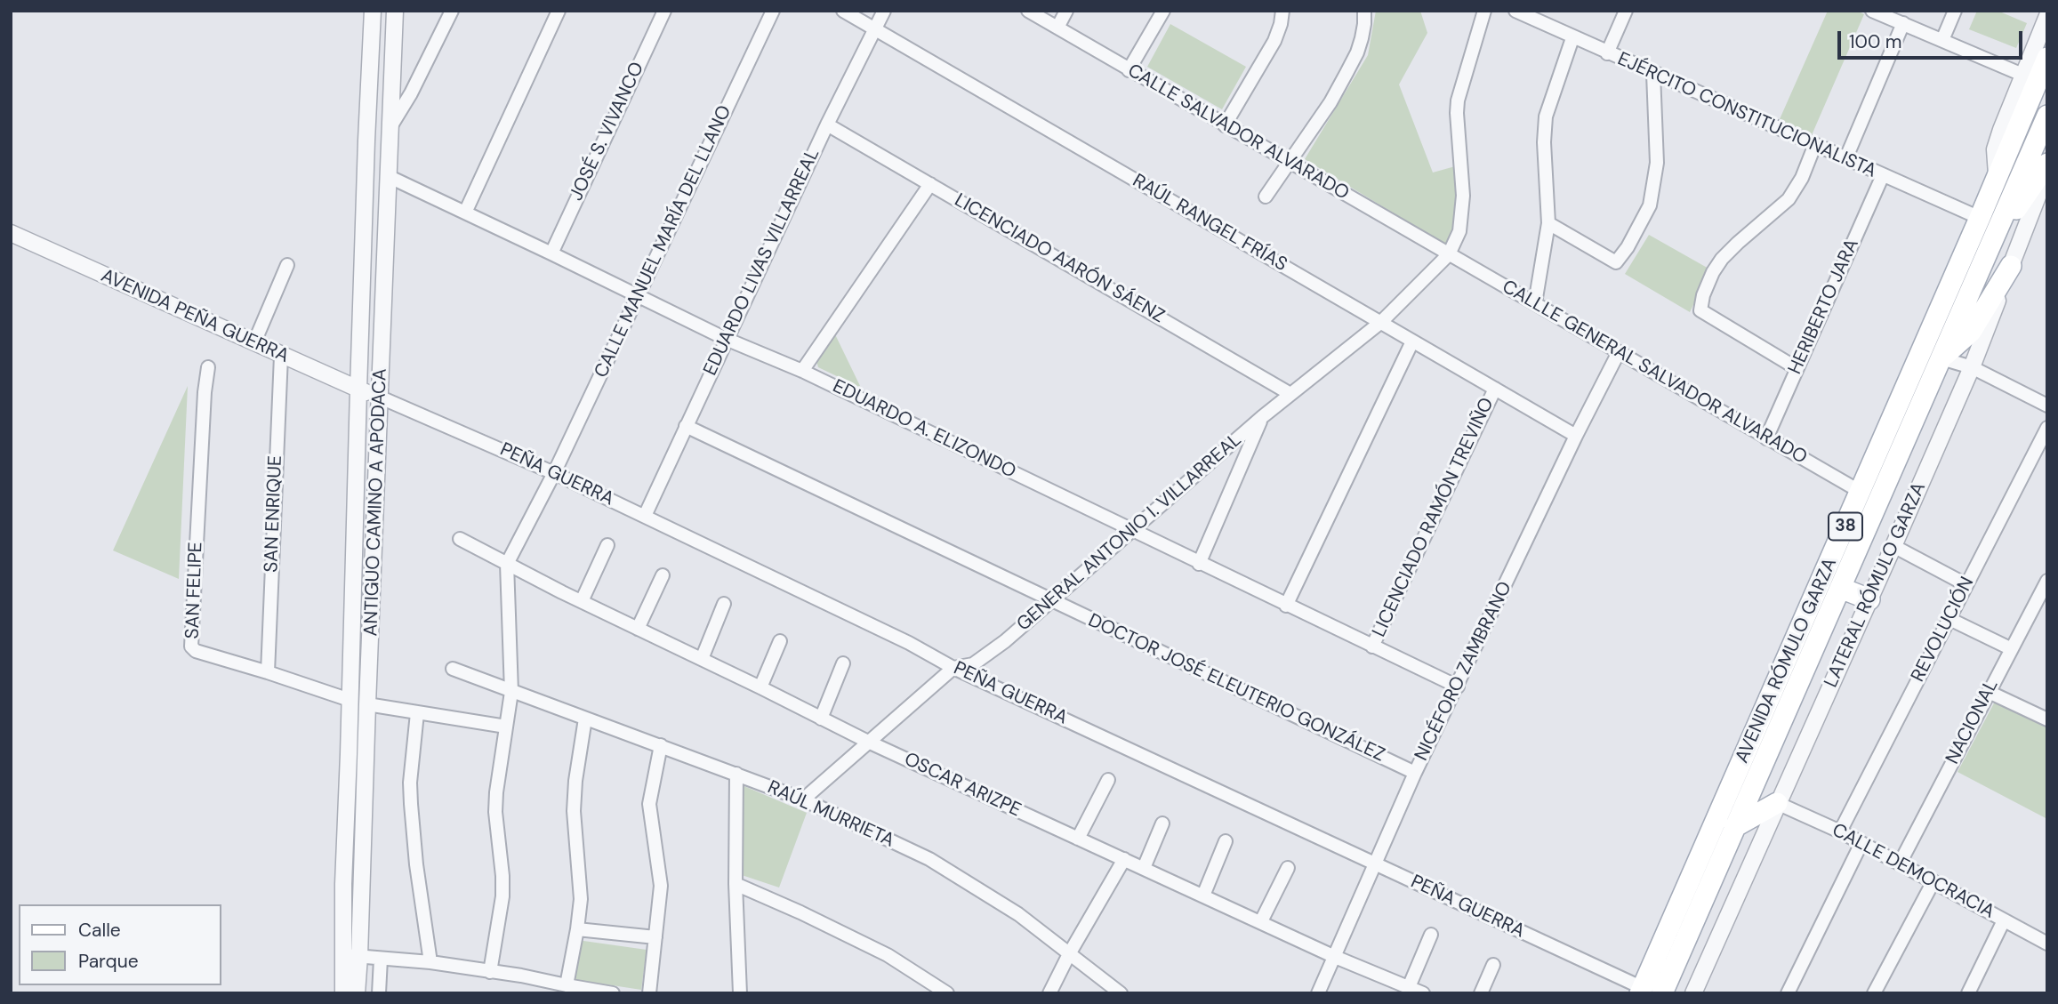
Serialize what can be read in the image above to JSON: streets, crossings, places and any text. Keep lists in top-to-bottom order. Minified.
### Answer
{"streets":{"main road":["38","AVENIDA RÓMULO GARZA"],"street":["EJÉRCITO CONSTITUCIONALISTA","JOSÉ S. VIVANCO","CALLE SALVADOR ALVARADO","RAÚL RANGEL FRÍAS","CALLE MANUEL MARÍA DEL LLANO","LICENCIADO AARÓN SÁENZ","EDUARDO LIVAS VILLARREAL","HERIBERTO JARA","AVENIDA PEÑA GUERRA","CALLLE GENERAL SALVADOR ALVARADO","EDUARDO A. ELIZONDO","PEÑA GUERRA","ANTIGUO CAMINO A APODACA","SAN ENRIQUE","LICENCIADO RAMÓN TREVIÑO","GENERAL ANTONIO I. VILLARREAL","LATERAL RÓMULO GARZA","SAN FELIPE","REVOLUCIÓN","NICÉFORO ZAMBRANO","DOCTOR JOSÉ ELEUTERIO GONZÁLEZ","NACIONAL","OSCAR ARIZPE","RAÚL MURRIETA","CALLE DEMOCRACIA"]},"crossings":[["EJÉRCITO CONSTITUCIONALISTA","HERIBERTO JARA"],["EJÉRCITO CONSTITUCIONALISTA","AVENIDA RÓMULO GARZA"],["JOSÉ S. VIVANCO","EDUARDO A. ELIZONDO"],["CALLE SALVADOR ALVARADO","CALLLE GENERAL SALVADOR ALVARADO"],["CALLE SALVADOR ALVARADO","GENERAL ANTONIO I. VILLARREAL"],["RAÚL RANGEL FRÍAS","EDUARDO LIVAS VILLARREAL"],["RAÚL RANGEL FRÍAS","LICENCIADO RAMÓN TREVIÑO"],["RAÚL RANGEL FRÍAS","GENERAL ANTONIO I. VILLARREAL"],["RAÚL RANGEL FRÍAS","NICÉFORO ZAMBRANO"],["CALLE MANUEL MARÍA DEL LLANO","EDUARDO A. ELIZONDO"],["CALLE MANUEL MARÍA DEL LLANO","PEÑA GUERRA"],["CALLE MANUEL MARÍA DEL LLANO","OSCAR ARIZPE"],["LICENCIADO AARÓN SÁENZ","EDUARDO LIVAS VILLARREAL"],["LICENCIADO AARÓN SÁENZ","GENERAL ANTONIO I. VILLARREAL"],["EDUARDO LIVAS VILLARREAL","EDUARDO A. ELIZONDO"],["EDUARDO LIVAS VILLARREAL","PEÑA GUERRA"],["EDUARDO LIVAS VILLARREAL","DOCTOR JOSÉ ELEUTERIO GONZÁLEZ"],["HERIBERTO JARA","CALLLE GENERAL SALVADOR ALVARADO"],["AVENIDA PEÑA GUERRA","PEÑA GUERRA"],["AVENIDA PEÑA GUERRA","ANTIGUO CAMINO A APODACA"],["AVENIDA PEÑA GUERRA","SAN ENRIQUE"],["CALLLE GENERAL SALVADOR ALVARADO","GENERAL ANTONIO I. VILLARREAL"],["CALLLE GENERAL SALVADOR ALVARADO","AVENIDA RÓMULO GARZA"],["CALLLE GENERAL SALVADOR ALVARADO","NICÉFORO ZAMBRANO"],["EDUARDO A. ELIZONDO","ANTIGUO CAMINO A APODACA"],["EDUARDO A. ELIZONDO","LICENCIADO RAMÓN TREVIÑO"],["EDUARDO A. ELIZONDO","GENERAL ANTONIO I. VILLARREAL"],["EDUARDO A. ELIZONDO","NICÉFORO ZAMBRANO"],["PEÑA GUERRA","ANTIGUO CAMINO A APODACA"],["PEÑA GUERRA","GENERAL ANTONIO I. VILLARREAL"],["PEÑA GUERRA","AVENIDA RÓMULO GARZA"],["PEÑA GUERRA","NICÉFORO ZAMBRANO"],["SAN ENRIQUE","SAN FELIPE"],["GENERAL ANTONIO I. VILLARREAL","DOCTOR JOSÉ ELEUTERIO GONZÁLEZ"],["GENERAL ANTONIO I. VILLARREAL","OSCAR ARIZPE"],["GENERAL ANTONIO I. VILLARREAL","RAÚL MURRIETA"],["LATERAL RÓMULO GARZA","CALLE DEMOCRACIA"],["REVOLUCIÓN","CALLE DEMOCRACIA"],["NICÉFORO ZAMBRANO","DOCTOR JOSÉ ELEUTERIO GONZÁLEZ"],["NICÉFORO ZAMBRANO","OSCAR ARIZPE"],["NACIONAL","CALLE DEMOCRACIA"]],"legend":["Calle","Parque"],"scale_bar":"100 m"}
